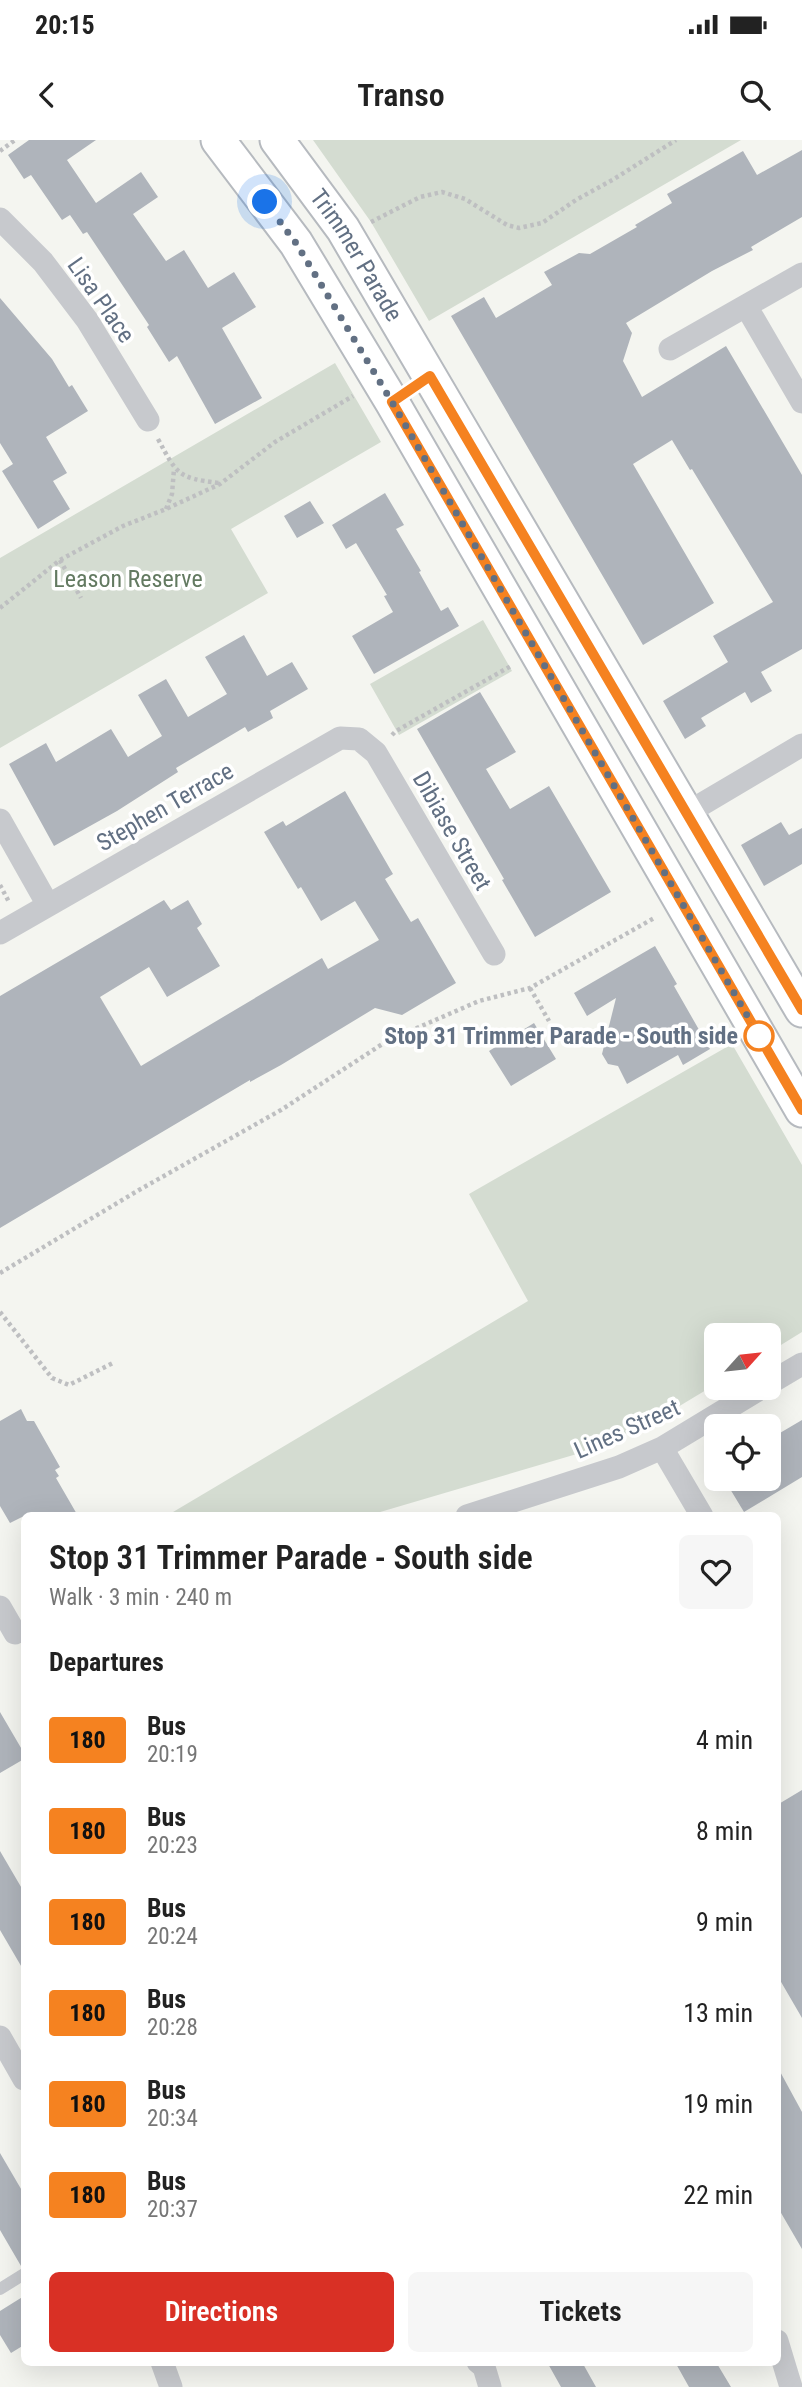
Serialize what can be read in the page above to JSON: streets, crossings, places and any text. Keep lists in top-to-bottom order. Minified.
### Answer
{"streets":{"main road":["Trimmer Parade"],"street":["Lisa Place","Stephen Terrace","Dibiase Street","Lines Street"]},"crossings":[["Stephen Terrace","Dibiase Street"]],"parks":["Leason Reserve"],"places":["Stop 31 Trimmer Parade - South side"],"lines":["bus line 180"],"north":"top right","page":{"status":"20:15","header":"Transo","heading":[["Stop 31 Trimmer Parade - South side","Walk · 3 min · 240 m"],"Departures"],"list":[{"mark":"180","name":"Bus","note":"20:19","value":"4 min"},{"mark":"180","name":"Bus","note":"20:23","value":"8 min"},{"mark":"180","name":"Bus","note":"20:24","value":"9 min"},{"mark":"180","name":"Bus","note":"20:28","value":"13 min"},{"mark":"180","name":"Bus","note":"20:34","value":"19 min"},{"mark":"180","name":"Bus","note":"20:37","value":"22 min"}],"buttons":["Directions","Tickets"]}}
